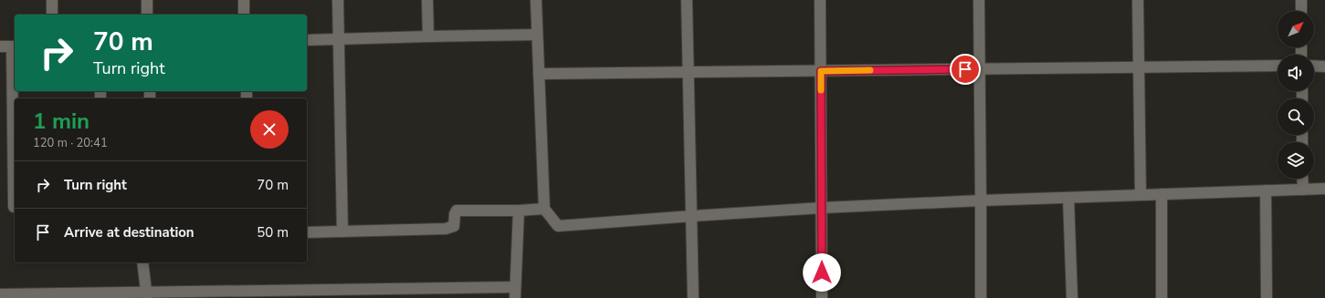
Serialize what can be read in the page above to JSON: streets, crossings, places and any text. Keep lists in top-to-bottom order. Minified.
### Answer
{"north":"top right","page":{"turn":["70 m","Turn right"],"heading":["1 min","120 m · 20:41"],"list":[{"name":"Turn right","value":"70 m"},{"name":"Arrive at destination","value":"50 m"}]}}
